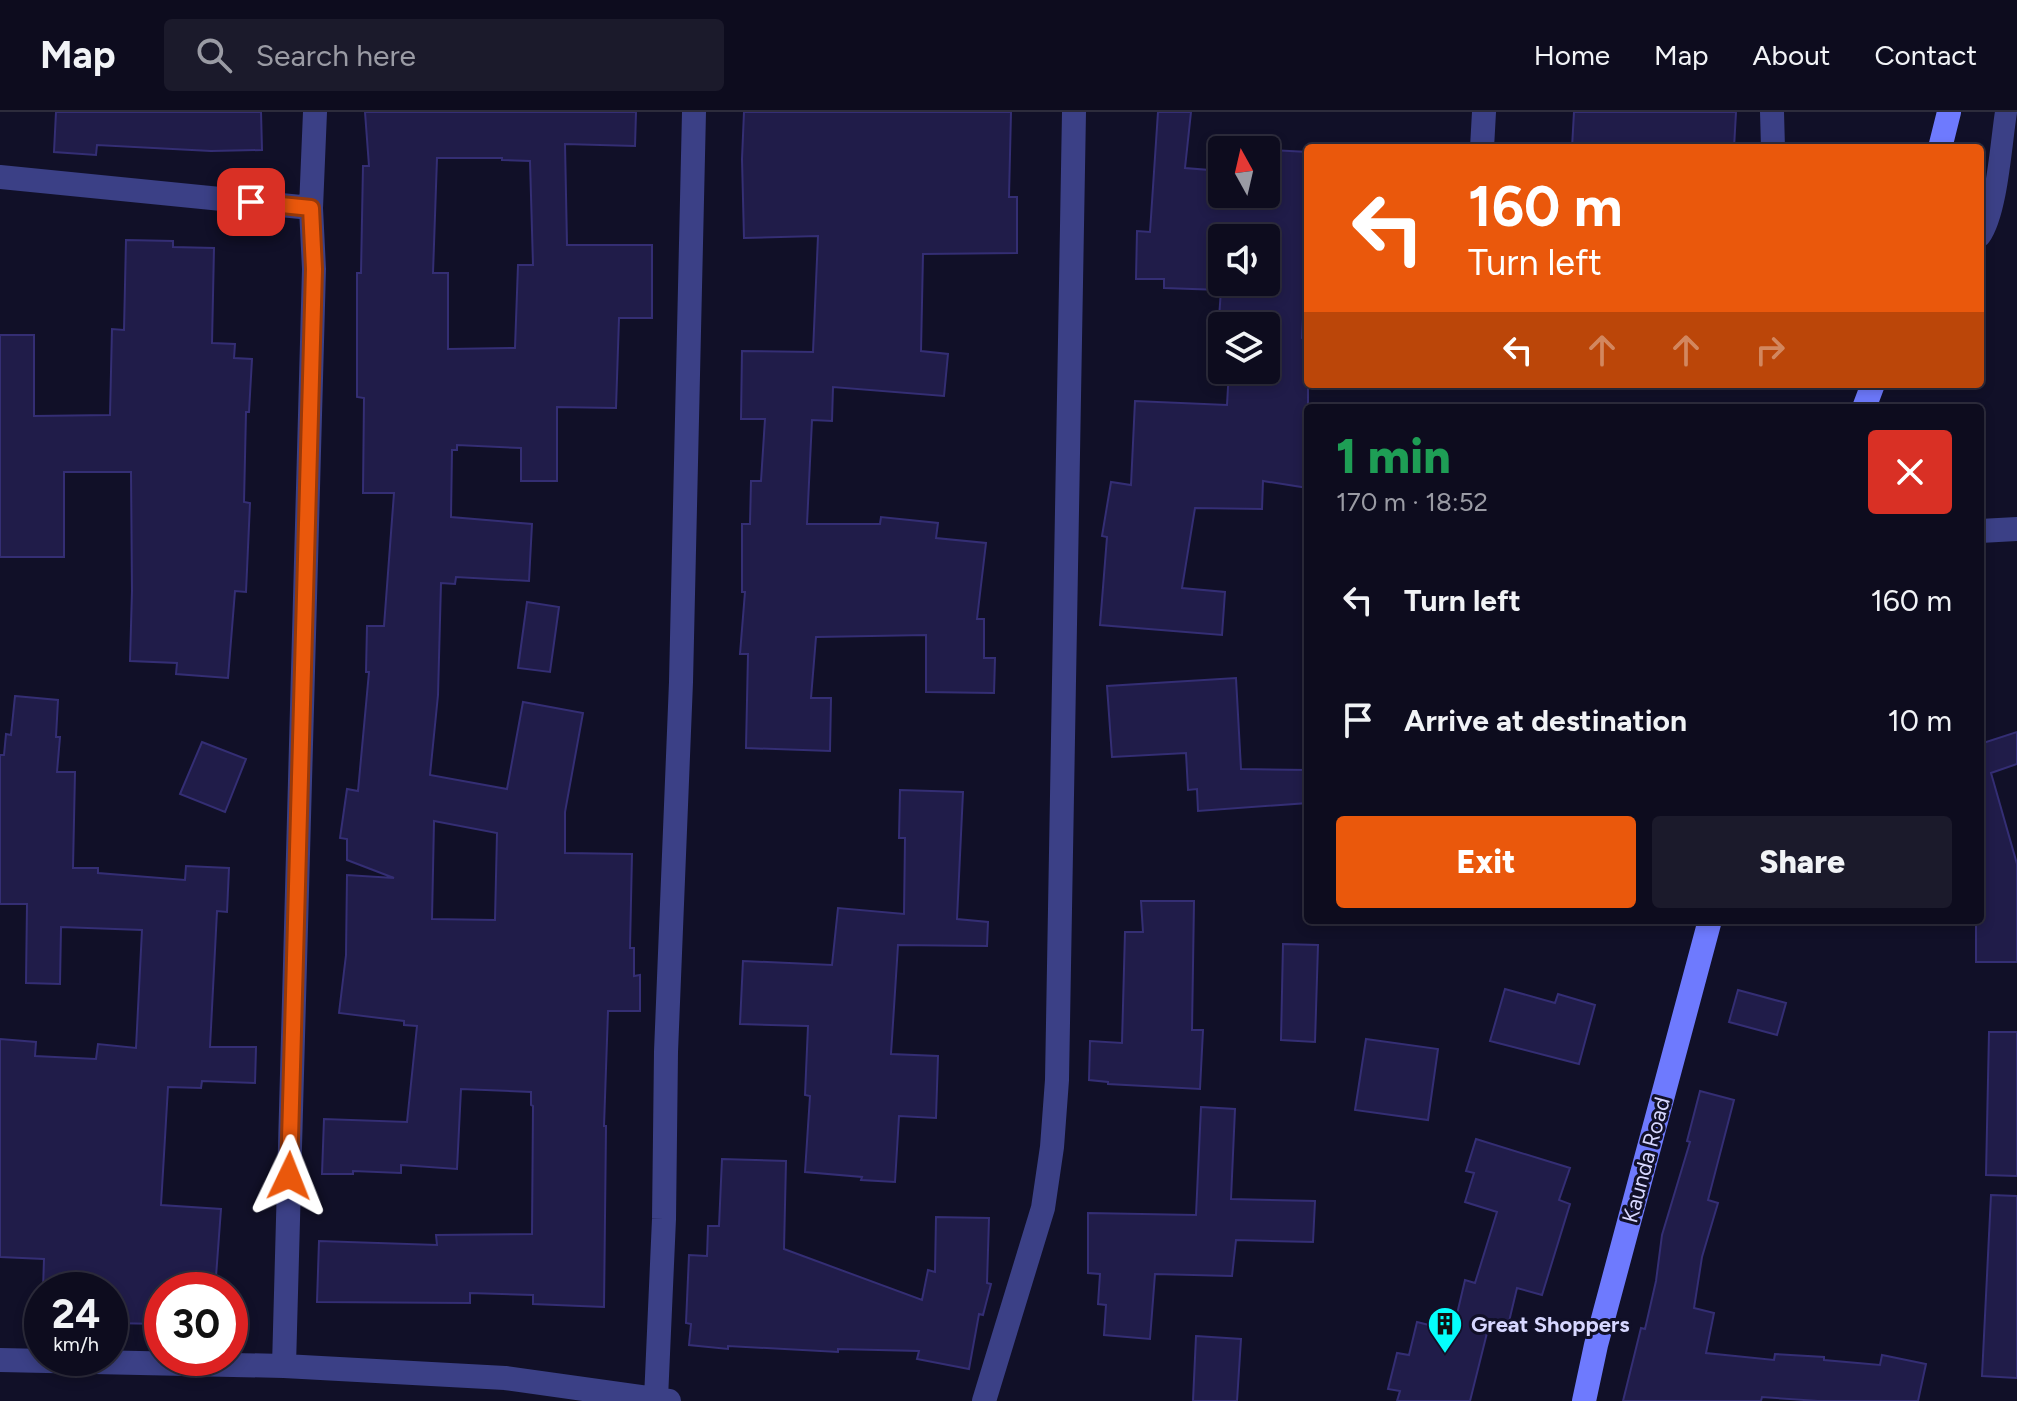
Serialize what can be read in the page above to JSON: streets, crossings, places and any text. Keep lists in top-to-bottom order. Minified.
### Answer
{"streets":{"street":["Kaunda Road"]},"places":{"building":["Great Shoppers"]},"north":"top","page":{"header":"Map","search":"Search here","nav":["Home","Map","About","Contact"],"turn":["160 m","Turn left"],"heading":["1 min","170 m · 18:52"],"list":[{"name":"Turn left","value":"160 m"},{"name":"Arrive at destination","value":"10 m"}],"buttons":["Exit","Share"],"speed":"24 km/h","limit":"30"}}
